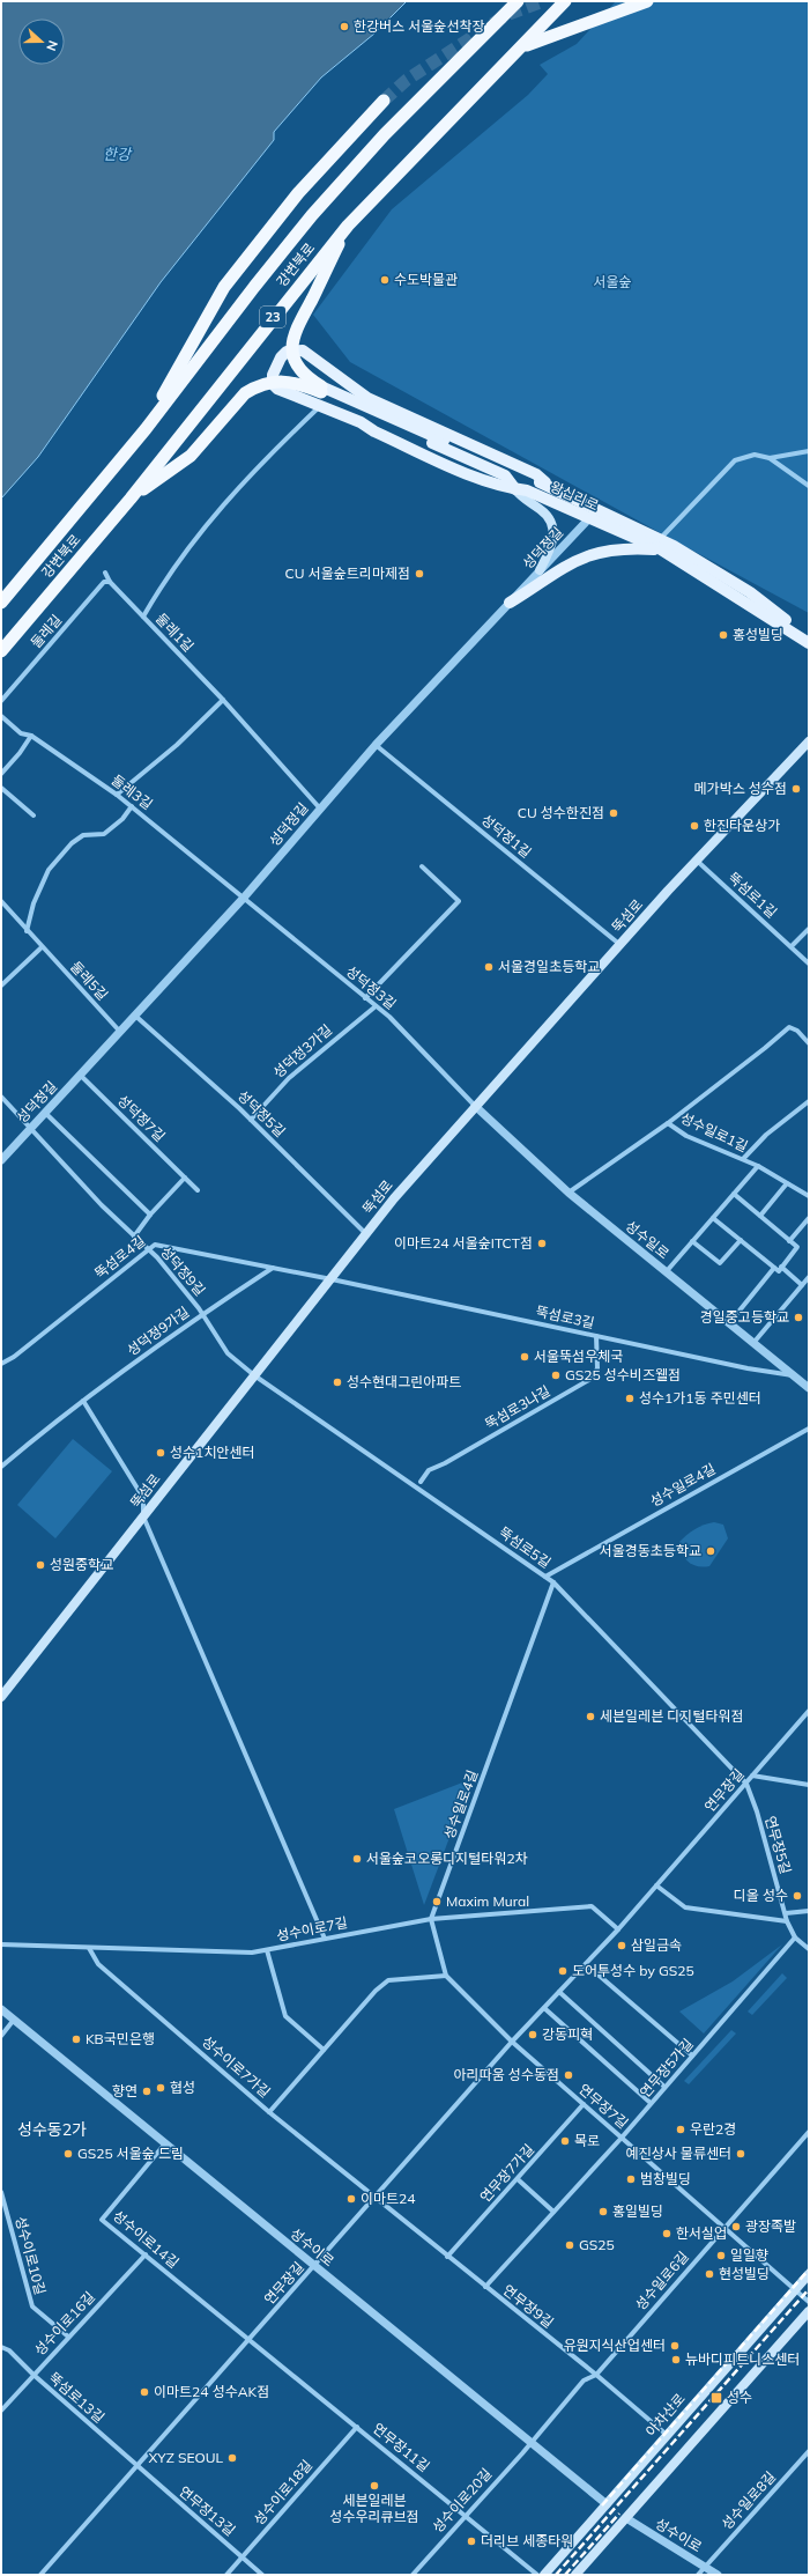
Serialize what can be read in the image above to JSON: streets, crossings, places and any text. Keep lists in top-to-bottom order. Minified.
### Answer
{"streets":{"highway":["강변북로","23"],"main road":["왕십리로","뚝섬로","아차산로"],"street":["성덕정길","둘레길","둘레1길","둘레3길","성덕정1길","뚝섬로1길","둘레5길","성덕정3길","성덕정3가길","성덕정5길","성덕정7길","성수일로1길","성수일로","뚝섬로4길","성덕정9길","뚝섬로3길","성덕정9가길","뚝섬로3나길","성수일로4길","뚝섬로5길","연무장길","연무장5길","성수이로7길","성수이로7가길","연무장5가길","연무장7길","연무장7가길","성수이로14길","성수이로","성수이로10길","성수일로6길","연무장9길","성수이로16길","뚝섬로13길","연무장11길","성수이로18길","성수이로20길","성수일로8길","연무장13길"]},"crossings":[["왕십리로","성덕정길"],["성덕정길","둘레1길"],["성덕정길","둘레3길"],["성덕정길","성덕정1길"],["성덕정길","둘레5길"],["성덕정길","성덕정3길"],["성덕정길","성덕정5길"],["성덕정길","성덕정7길"],["성덕정길","성덕정9길"],["둘레길","둘레1길"],["둘레3길","성덕정3길"],["성덕정1길","뚝섬로"],["뚝섬로1길","뚝섬로"],["뚝섬로","성덕정3길"],["뚝섬로","성덕정5길"],["뚝섬로","성수일로"],["뚝섬로","뚝섬로4길"],["뚝섬로","성덕정9길"],["뚝섬로","뚝섬로3길"],["뚝섬로","뚝섬로5길"],["성덕정3길","성덕정3가길"],["성덕정3길","성수일로"],["성덕정3가길","성덕정5길"],["성수일로1길","성수일로"],["성수일로","뚝섬로3길"],["뚝섬로4길","성덕정9길"],["뚝섬로4길","뚝섬로3길"],["뚝섬로4길","성덕정9가길"],["성덕정9길","성덕정9가길"],["성덕정9길","뚝섬로5길"],["뚝섬로3길","뚝섬로3나길"],["성수일로4길","뚝섬로5길"],["성수일로4길","성수이로7길"],["뚝섬로5길","연무장길"],["뚝섬로5길","연무장5길"],["연무장길","연무장5길"],["연무장길","성수이로7길"],["연무장길","성수이로7가길"],["연무장길","연무장7길"],["연무장길","성수이로14길"],["연무장길","성수이로"],["연무장길","연무장9길"],["연무장길","뚝섬로13길"],["연무장길","연무장11길"],["연무장길","연무장13길"],["연무장5길","연무장5가길"],["성수이로7길","성수이로7가길"],["성수이로7가길","연무장9길"],["연무장5가길","연무장7길"],["연무장5가길","연무장9길"],["연무장7길","연무장7가길"],["연무장7길","성수일로6길"],["연무장7길","아차산로"],["연무장7가길","연무장9길"],["성수이로14길","성수이로"],["성수이로14길","성수이로16길"],["성수이로14길","연무장11길"],["성수이로","성수일로6길"],["성수이로","아차산로"],["성수이로","성수이로20길"],["성수이로","성수일로8길"],["성수이로10길","성수이로16길"],["성수일로6길","연무장9길"],["성수일로6길","성수이로20길"],["연무장9길","아차산로"],["성수이로16길","뚝섬로13길"],["뚝섬로13길","연무장13길"],["연무장11길","성수이로18길"],["연무장11길","성수이로20길"],["성수이로18길","연무장13길"]],"districts":["성수동2가"],"water":["한강"],"parks":["서울숲"],"places":{"other":["한강버스 서울숲선착장","수도박물관","CU 서울숲트리마제점","홍성빌딩","메가박스 성수점","CU 성수한진점","한진타운상가","서울경일초등학교","이마트24 서울숲ITCT점","경일중고등학교","서울뚝섬우체국","GS25 성수비즈웰점","성수현대그린아파트","성수1가1동 주민센터","성수1치안센터","서울경동초등학교","성원중학교","세븐일레븐 디지털타워점","서울숲코오롱디지털타워2차","디올 성수","Maxim Mural","삼일금속","도어투성수 by GS25","강동피혁","KB국민은행","아리따움 성수동점","협성","향연","우란2경","목로","GS25 서울숲 드림","예진상사 물류센터","범창빌딩","이마트24","홍일빌딩","광장족발","한서실업","GS25","일일향","현성빌딩","유원지식산업센터","뉴바디피트니스센터","이마트24 성수AK점","XYZ SEOUL","세븐일레븐 성수우리큐브점","더리브 세종타워"],"transit":["성수"]},"north":"right"}
